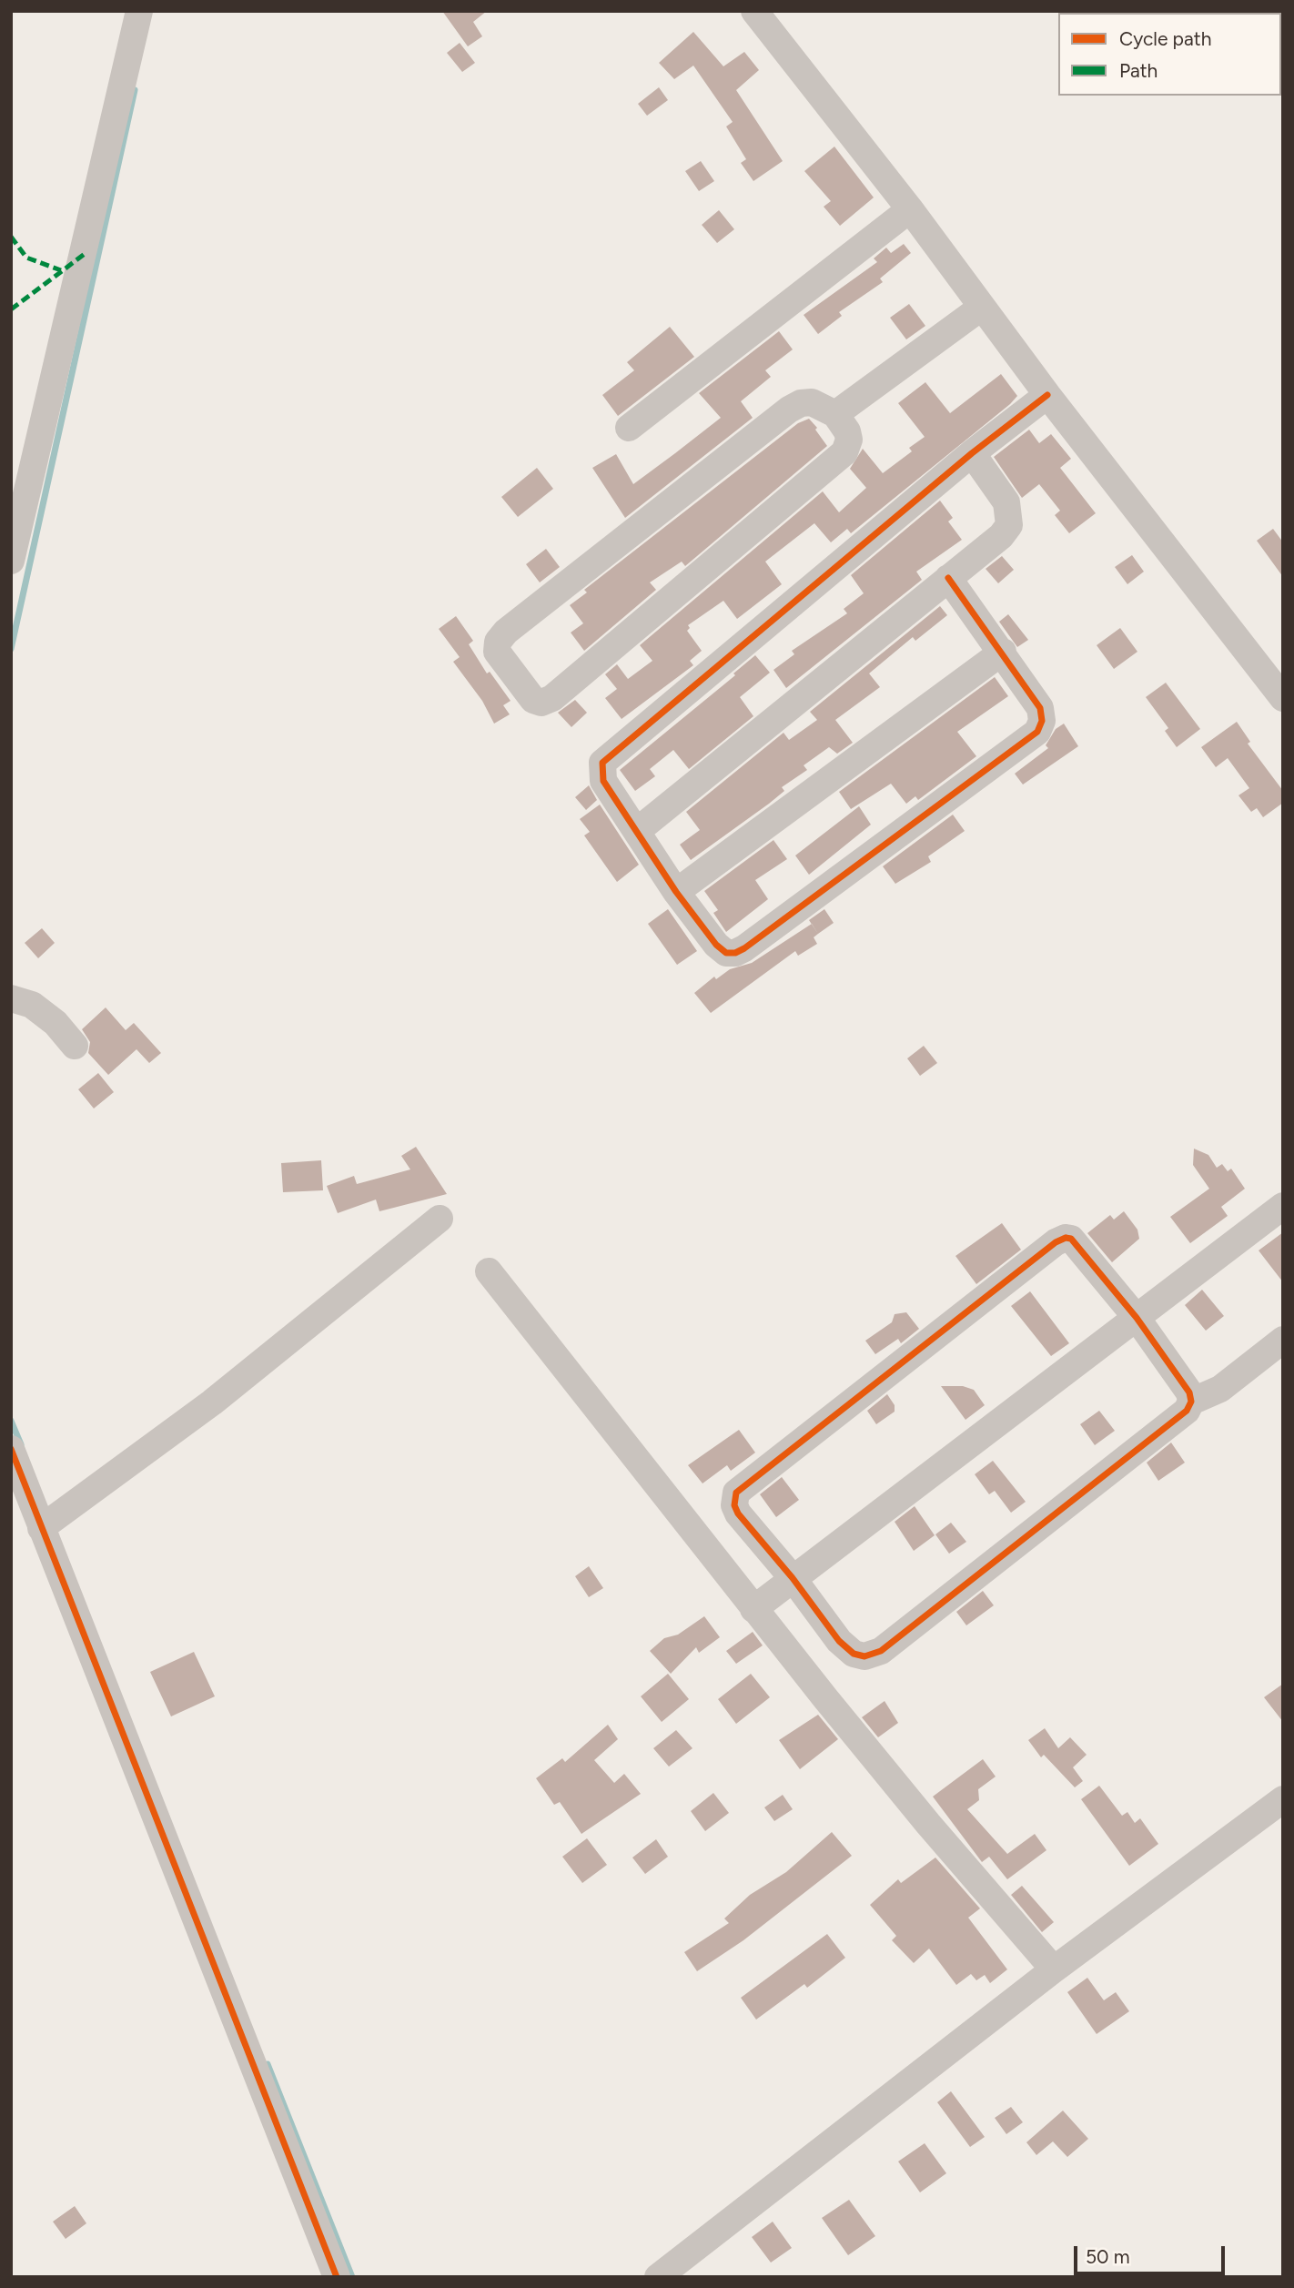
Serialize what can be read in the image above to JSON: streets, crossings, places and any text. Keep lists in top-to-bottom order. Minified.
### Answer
{"legend":["Cycle path","Path"],"scale_bar":"50 m"}
